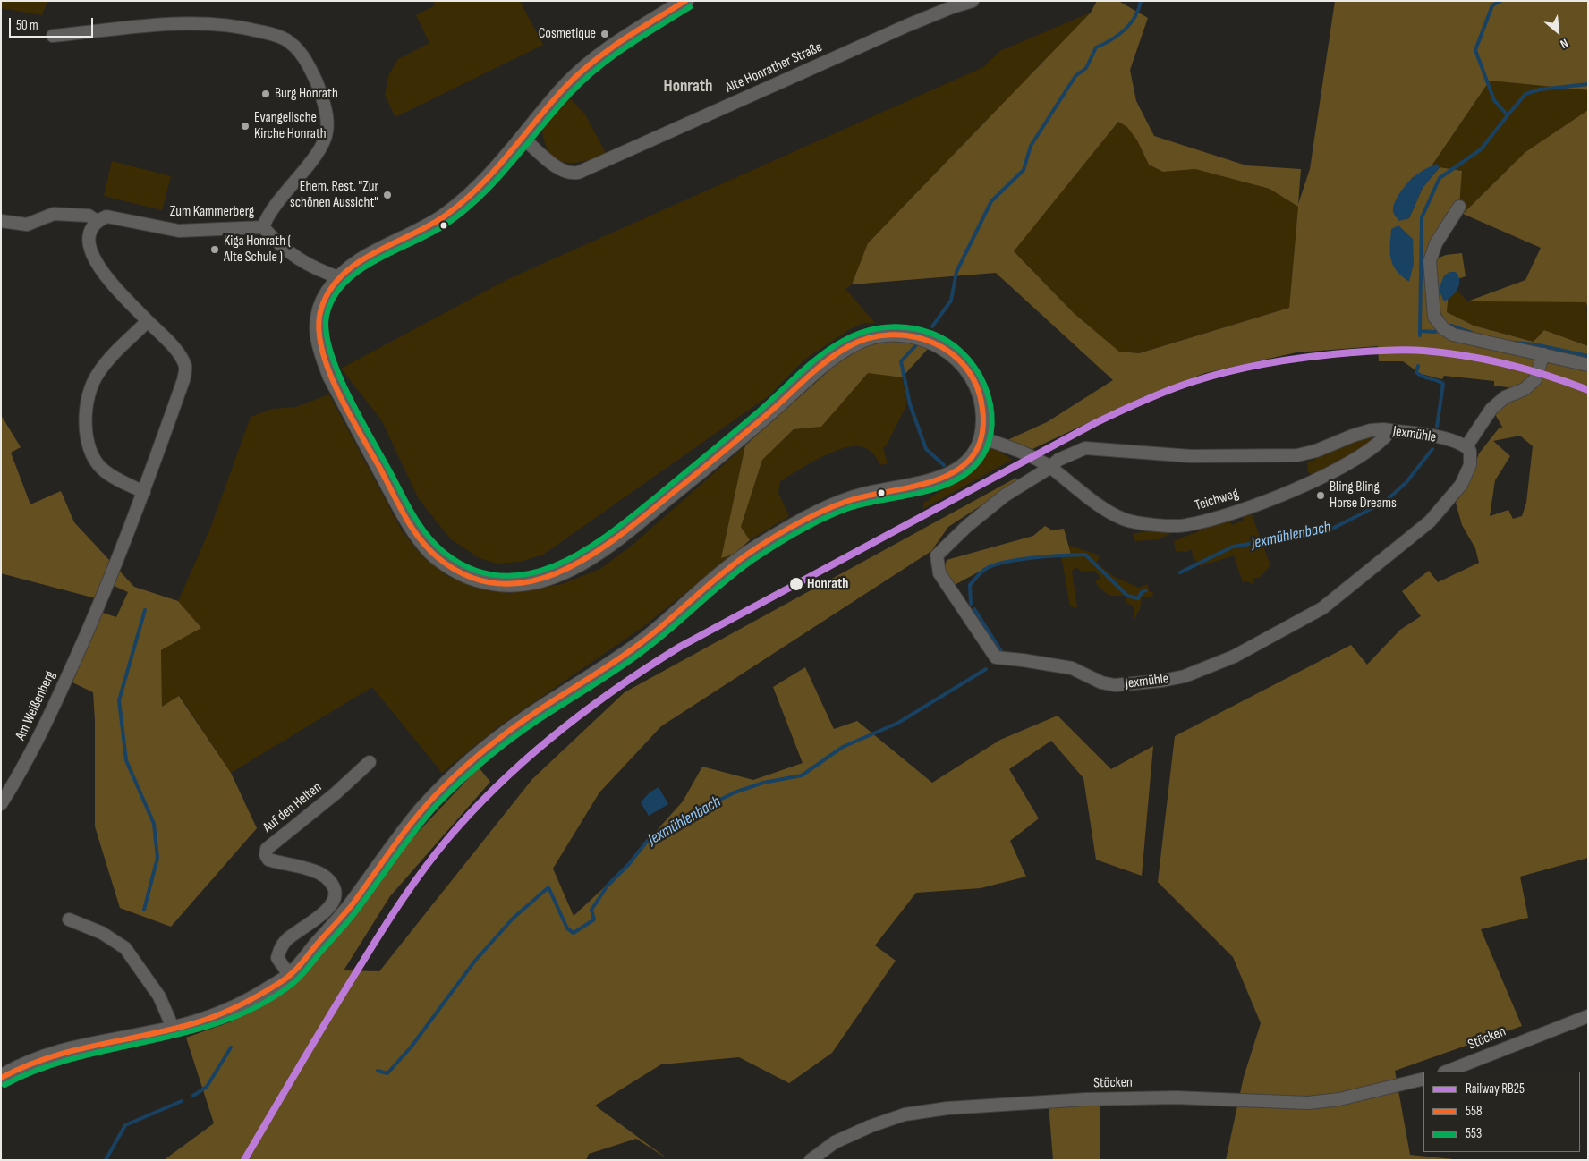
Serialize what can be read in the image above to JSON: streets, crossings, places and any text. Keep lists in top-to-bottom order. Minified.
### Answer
{"streets":{"street":["Alte Honrather Straße","Zum Kammerberg","Jexmühle","Teichweg","Am Weißenberg","Auf den Helten","Stöcken"]},"crossings":[["Jexmühle","Teichweg"]],"districts":["Honrath"],"water":["Jexmühlenbach"],"places":["Cosmetique","Burg Honrath","Evangelische Kirche Honrath","Ehem. Rest. \"Zur schönen Aussicht\"","Kiga Honrath ( Alte Schule )","Bling Bling Horse Dreams","Honrath"],"lines":["transit line 558","transit line 553","rail line RB25"],"legend":["Railway RB25","558","553"],"scale_bar":"50 m","north":"bottom right"}
